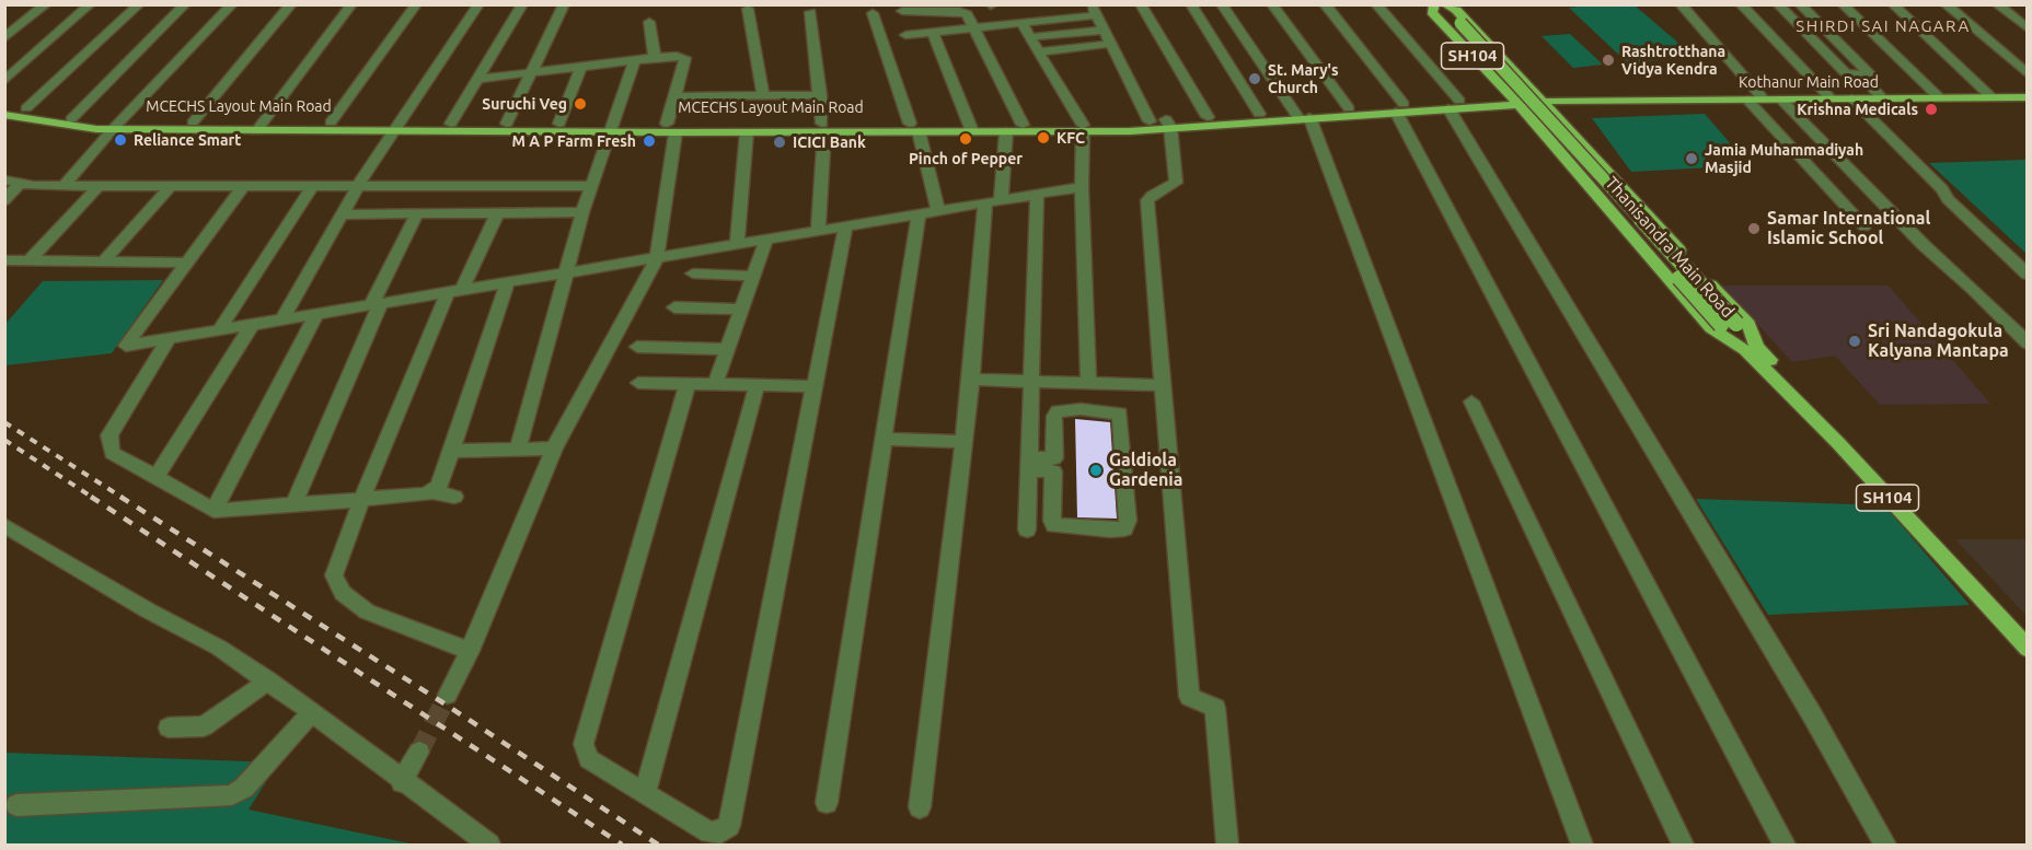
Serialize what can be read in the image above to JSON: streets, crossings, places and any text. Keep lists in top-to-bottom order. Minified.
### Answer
{"streets":{"main road":["SH104","Kothanur Main Road","MCECHS Layout Main Road","Thanisandra Main Road"]},"crossings":[["SH104","Thanisandra Main Road"],["Kothanur Main Road","MCECHS Layout Main Road"],["Kothanur Main Road","Thanisandra Main Road"],["MCECHS Layout Main Road","Thanisandra Main Road"]],"districts":["SHIRDI SAI NAGARA"],"places":["Rashtrotthana Vidya Kendra","St. Mary's Church","Suruchi Veg","Krishna Medicals","KFC","Pinch of Pepper","Reliance Smart","M A P Farm Fresh","ICICI Bank","Jamia Muhammadiyah Masjid","Samar International Islamic School","Sri Nandagokula Kalyana Mantapa","Galdiola Gardenia"]}
